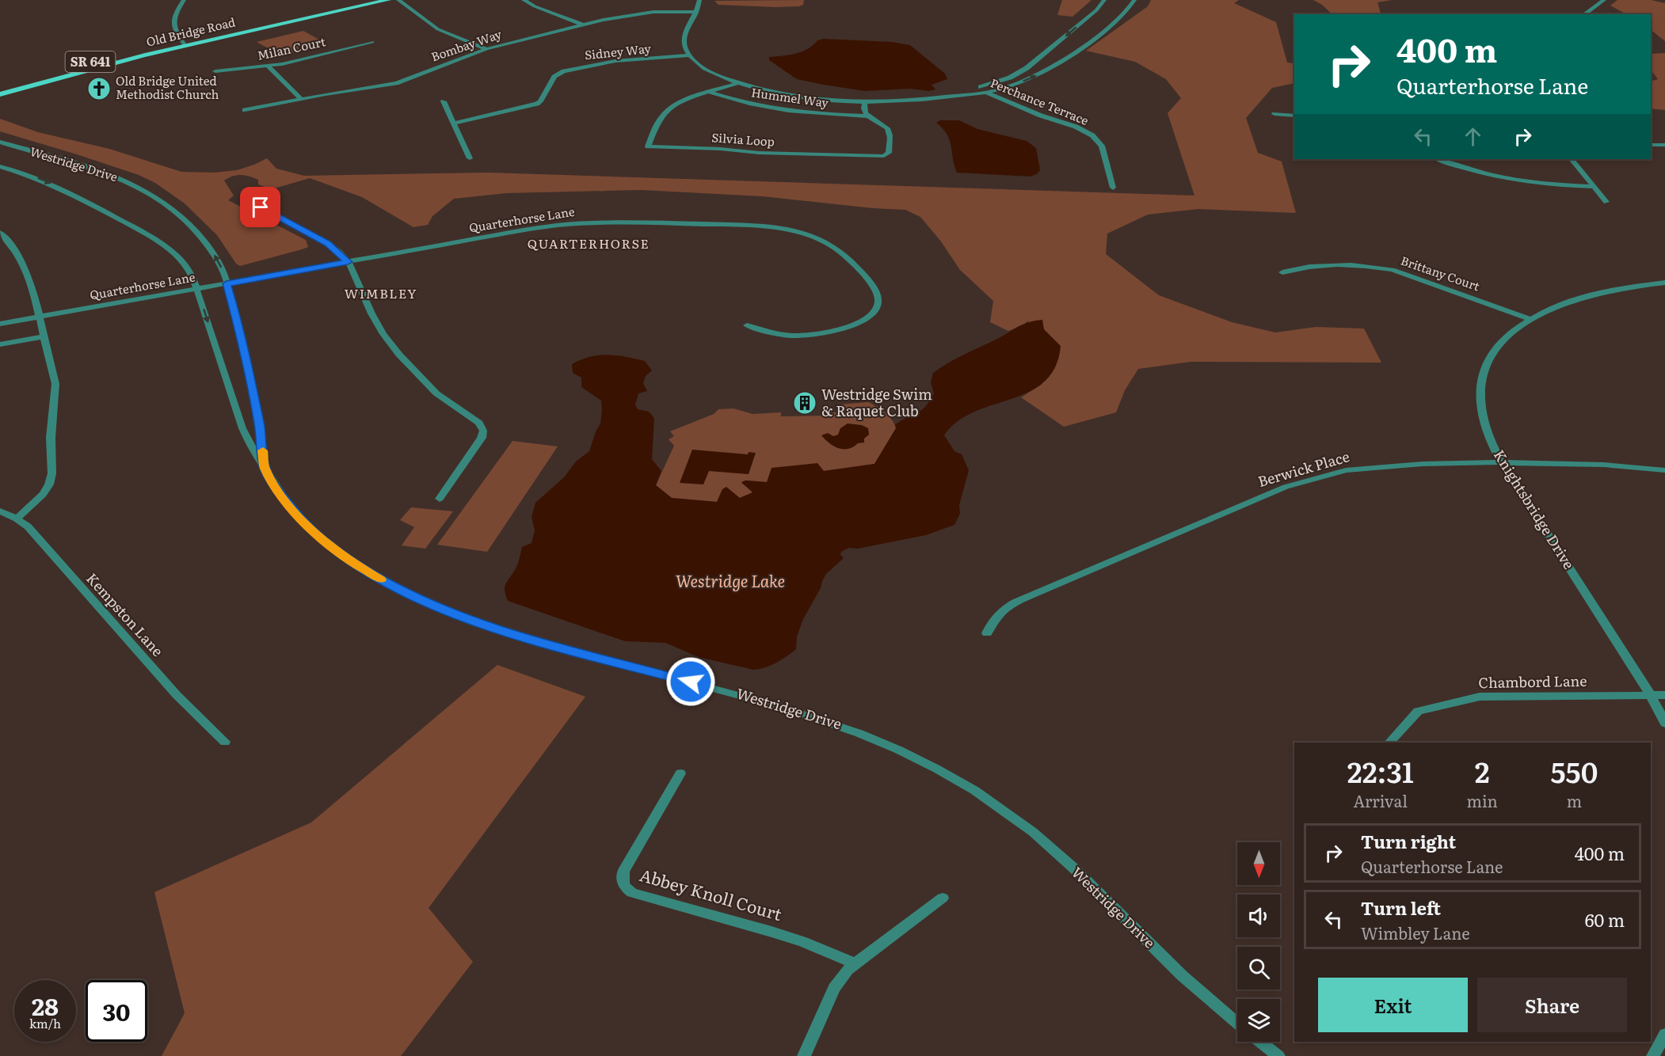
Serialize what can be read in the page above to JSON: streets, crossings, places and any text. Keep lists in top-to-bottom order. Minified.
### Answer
{"streets":{"main road":["Old Bridge Road","SR 641"],"street":["Bombay Way","Milan Court","Sidney Way","Hummel Way","Perchance Terrace","Silvia Loop","Westridge Drive","Quarterhorse Lane","Brittany Court","Berwick Place","Knightsbridge Drive","Kempston Lane","Chambord Lane","Abbey Knoll Court"]},"crossings":[["Hummel Way","Silvia Loop"],["Westridge Drive","Quarterhorse Lane"],["Brittany Court","Knightsbridge Drive"],["Berwick Place","Knightsbridge Drive"],["Knightsbridge Drive","Chambord Lane"]],"districts":["QUARTERHORSE","WIMBLEY"],"water":["Westridge Lake"],"places":{"church":["Old Bridge United Methodist Church"],"building":["Westridge Swim & Raquet Club"]},"north":"bottom","page":{"turn":["400 m","Quarterhorse Lane"],"eta":["22:31","Arrival","2","min","550","m"],"list":[{"name":"Turn right","note":"Quarterhorse Lane","value":"400 m"},{"name":"Turn left","note":"Wimbley Lane","value":"60 m"}],"buttons":["Exit","Share"],"speed":"28 km/h","limit":"30"}}
